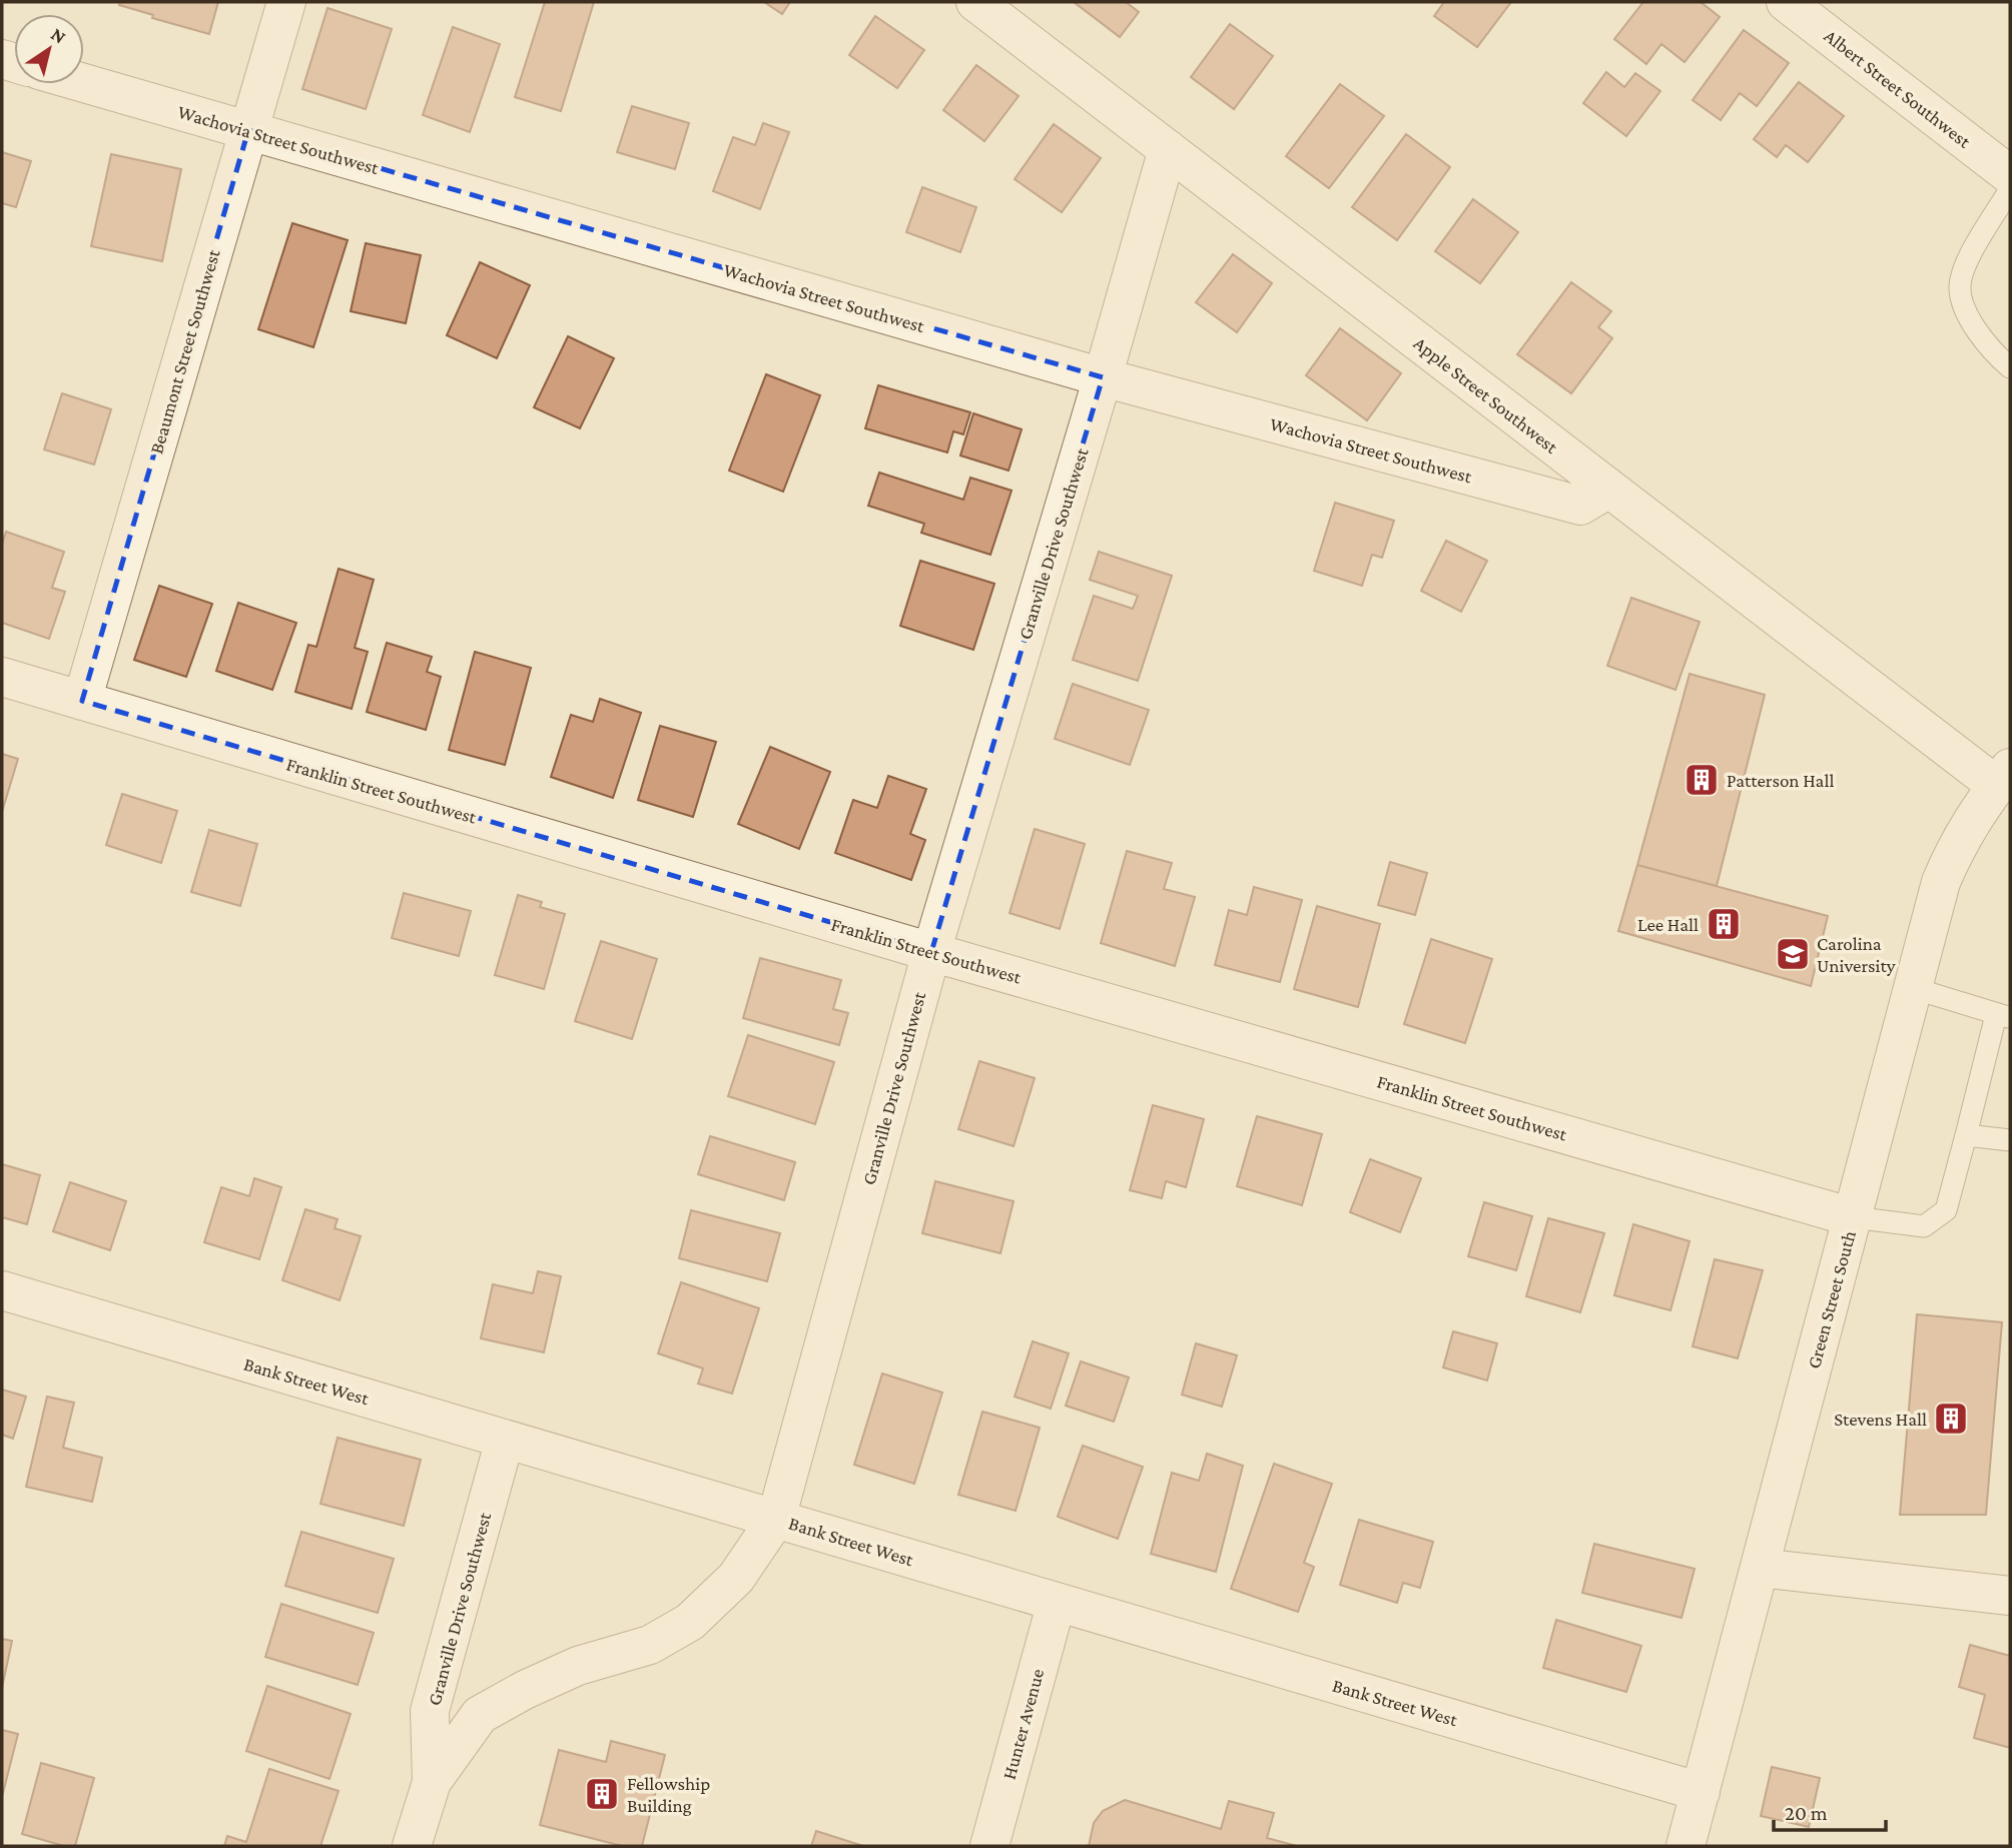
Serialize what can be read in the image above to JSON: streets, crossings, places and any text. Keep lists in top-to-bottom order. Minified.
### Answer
{"streets":{"street":["Albert Street Southwest","Wachovia Street Southwest","Beaumont Street Southwest","Apple Street Southwest","Granville Drive Southwest","Franklin Street Southwest","Green Street South","Bank Street West","Hunter Avenue"]},"crossings":[["Wachovia Street Southwest","Beaumont Street Southwest"],["Wachovia Street Southwest","Apple Street Southwest"],["Wachovia Street Southwest","Granville Drive Southwest"],["Beaumont Street Southwest","Franklin Street Southwest"],["Apple Street Southwest","Granville Drive Southwest"],["Apple Street Southwest","Green Street South"],["Granville Drive Southwest","Franklin Street Southwest"],["Granville Drive Southwest","Bank Street West"],["Franklin Street Southwest","Green Street South"],["Green Street South","Bank Street West"],["Bank Street West","Hunter Avenue"]],"places":{"building":["Patterson Hall","Lee Hall","Stevens Hall","Fellowship Building"],"school or university":["Carolina University"]},"scale_bar":"20 m","north":"top right"}
